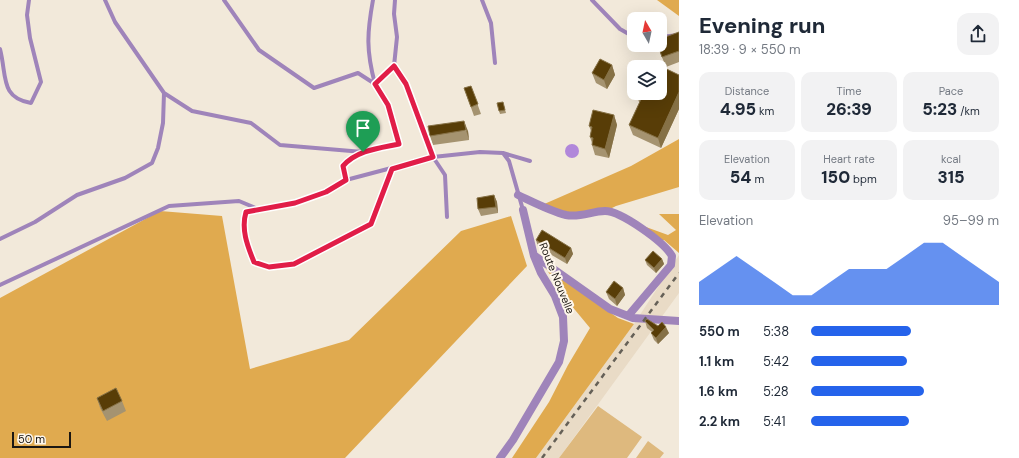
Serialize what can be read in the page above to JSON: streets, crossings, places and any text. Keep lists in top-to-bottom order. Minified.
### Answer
{"streets":{"street":["Route Nouvelle"]},"scale_bar":"50 m","north":"top","page":{"heading":["Evening run","18:39 · 9 × 550 m"],"stats":[["Distance","4.95 km"],["Time","26:39"],["Pace","5:23 /km"],["Elevation","54 m"],["Heart rate","150 bpm"],["kcal","315"]],"chart":["Elevation","95–99 m"],"list":[{"name":"550 m","note":"5:38"},{"name":"1.1 km","note":"5:42"},{"name":"1.6 km","note":"5:28"},{"name":"2.2 km","note":"5:41"}],"scale":"50 m"}}
